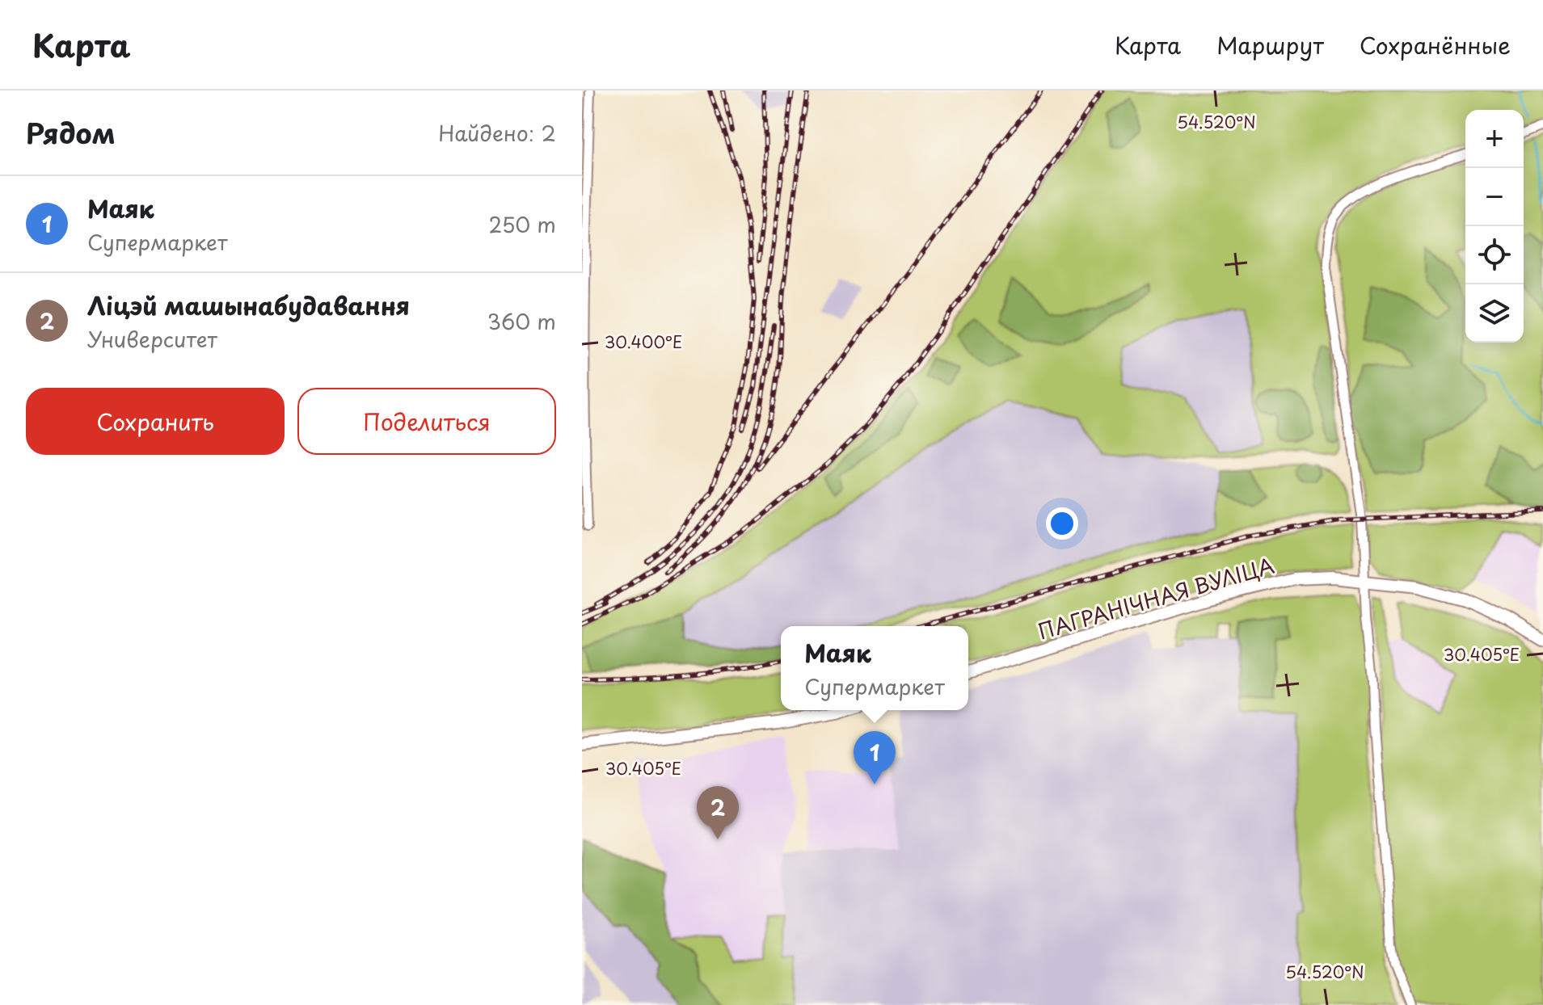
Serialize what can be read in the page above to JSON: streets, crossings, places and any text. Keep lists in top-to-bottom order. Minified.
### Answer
{"streets":{"street":["ПАГРАНІЧНАЯ ВУЛІЦА"]},"page":{"header":"Карта","nav":["Карта","Маршрут","Сохранённые"],"heading":["Рядом","Найдено: 2"],"map_buttons":["+","−"],"list":[{"mark":"1","name":"Маяк","note":"Супермаркет","value":"250 m"},{"mark":"2","name":"Ліцэй машынабудавання","note":"Университет","value":"360 m"}],"buttons":["Сохранить","Поделиться"],"popup":["Маяк","Супермаркет"],"pins":["1","2"]},"coordinates":["54.520°N","30.400°E","30.405°E"]}
